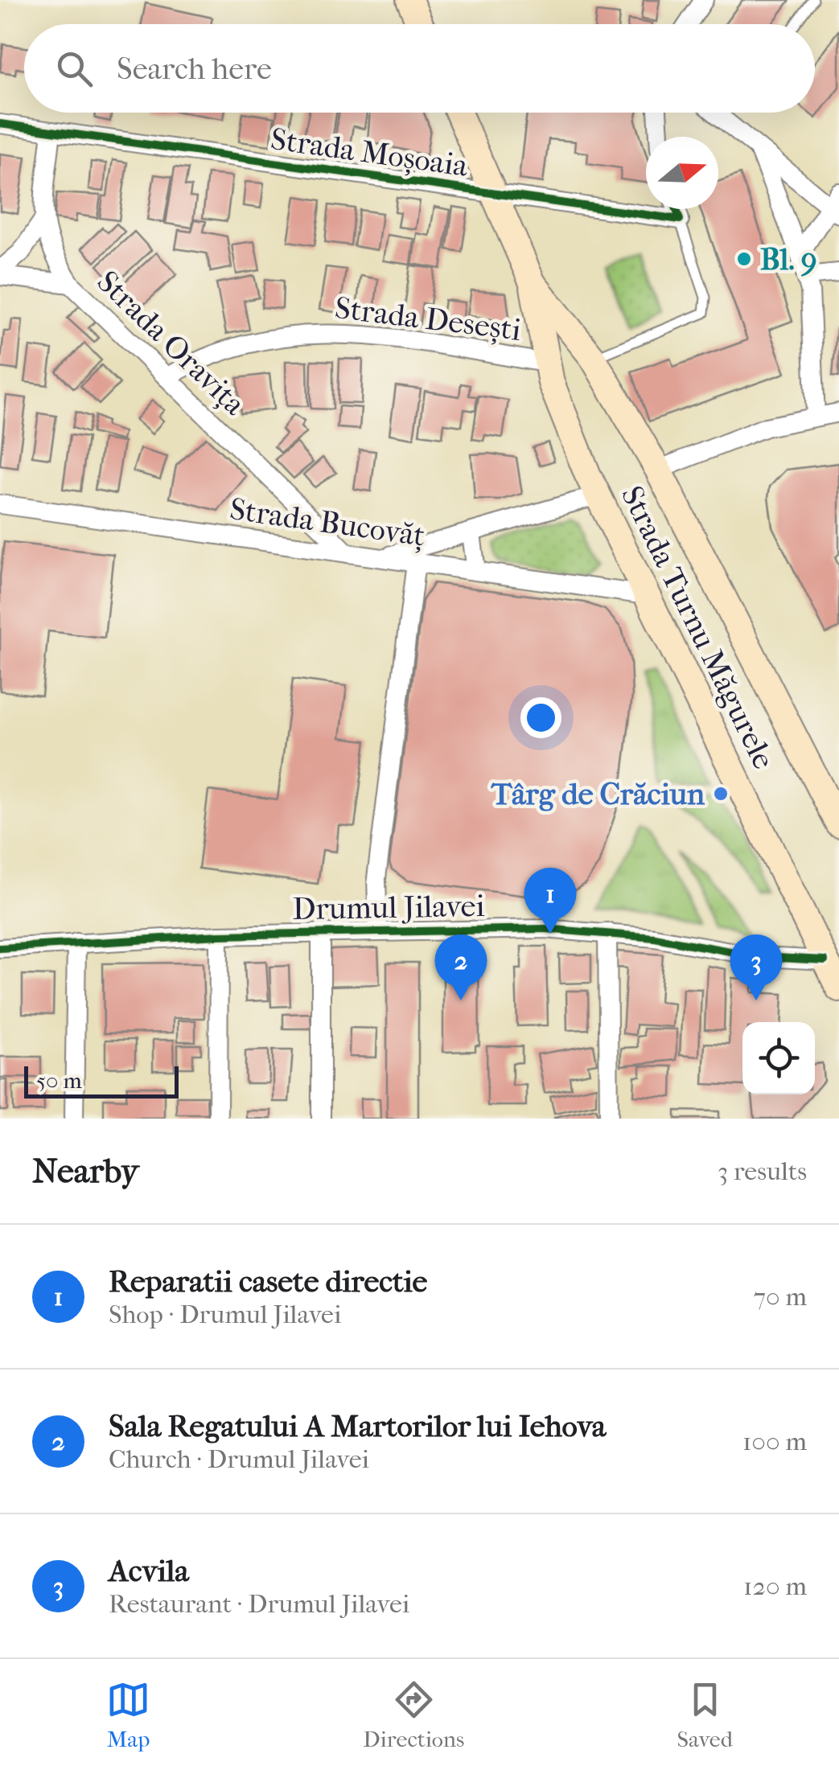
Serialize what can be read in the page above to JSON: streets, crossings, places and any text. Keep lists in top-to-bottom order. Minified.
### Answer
{"streets":{"main road":["Strada Turnu Măgurele"],"street":["Strada Moșoaia","Strada Desești","Strada Oravița","Strada Bucovăț","Drumul Jilavei"]},"crossings":[["Strada Moșoaia","Strada Oravița"],["Strada Moșoaia","Strada Turnu Măgurele"],["Strada Desești","Strada Oravița"],["Strada Desești","Strada Turnu Măgurele"],["Strada Oravița","Strada Bucovăț"],["Strada Bucovăț","Strada Turnu Măgurele"],["Strada Turnu Măgurele","Drumul Jilavei"]],"places":["Bl. 9","Târg de Crăciun"],"scale_bar":"50 m","north":"right","page":{"search":"Search here","pins":["1","2","3"],"scale":"50 m","heading":["Nearby","3 results"],"list":[{"mark":"1","name":"Reparatii casete directie","note":"Shop · Drumul Jilavei","value":"70 m"},{"mark":"2","name":"Sala Regatului A Martorilor lui Iehova","note":"Church · Drumul Jilavei","value":"100 m"},{"mark":"3","name":"Acvila","note":"Restaurant · Drumul Jilavei","value":"120 m"}],"nav":["Map","Directions","Saved"]}}
